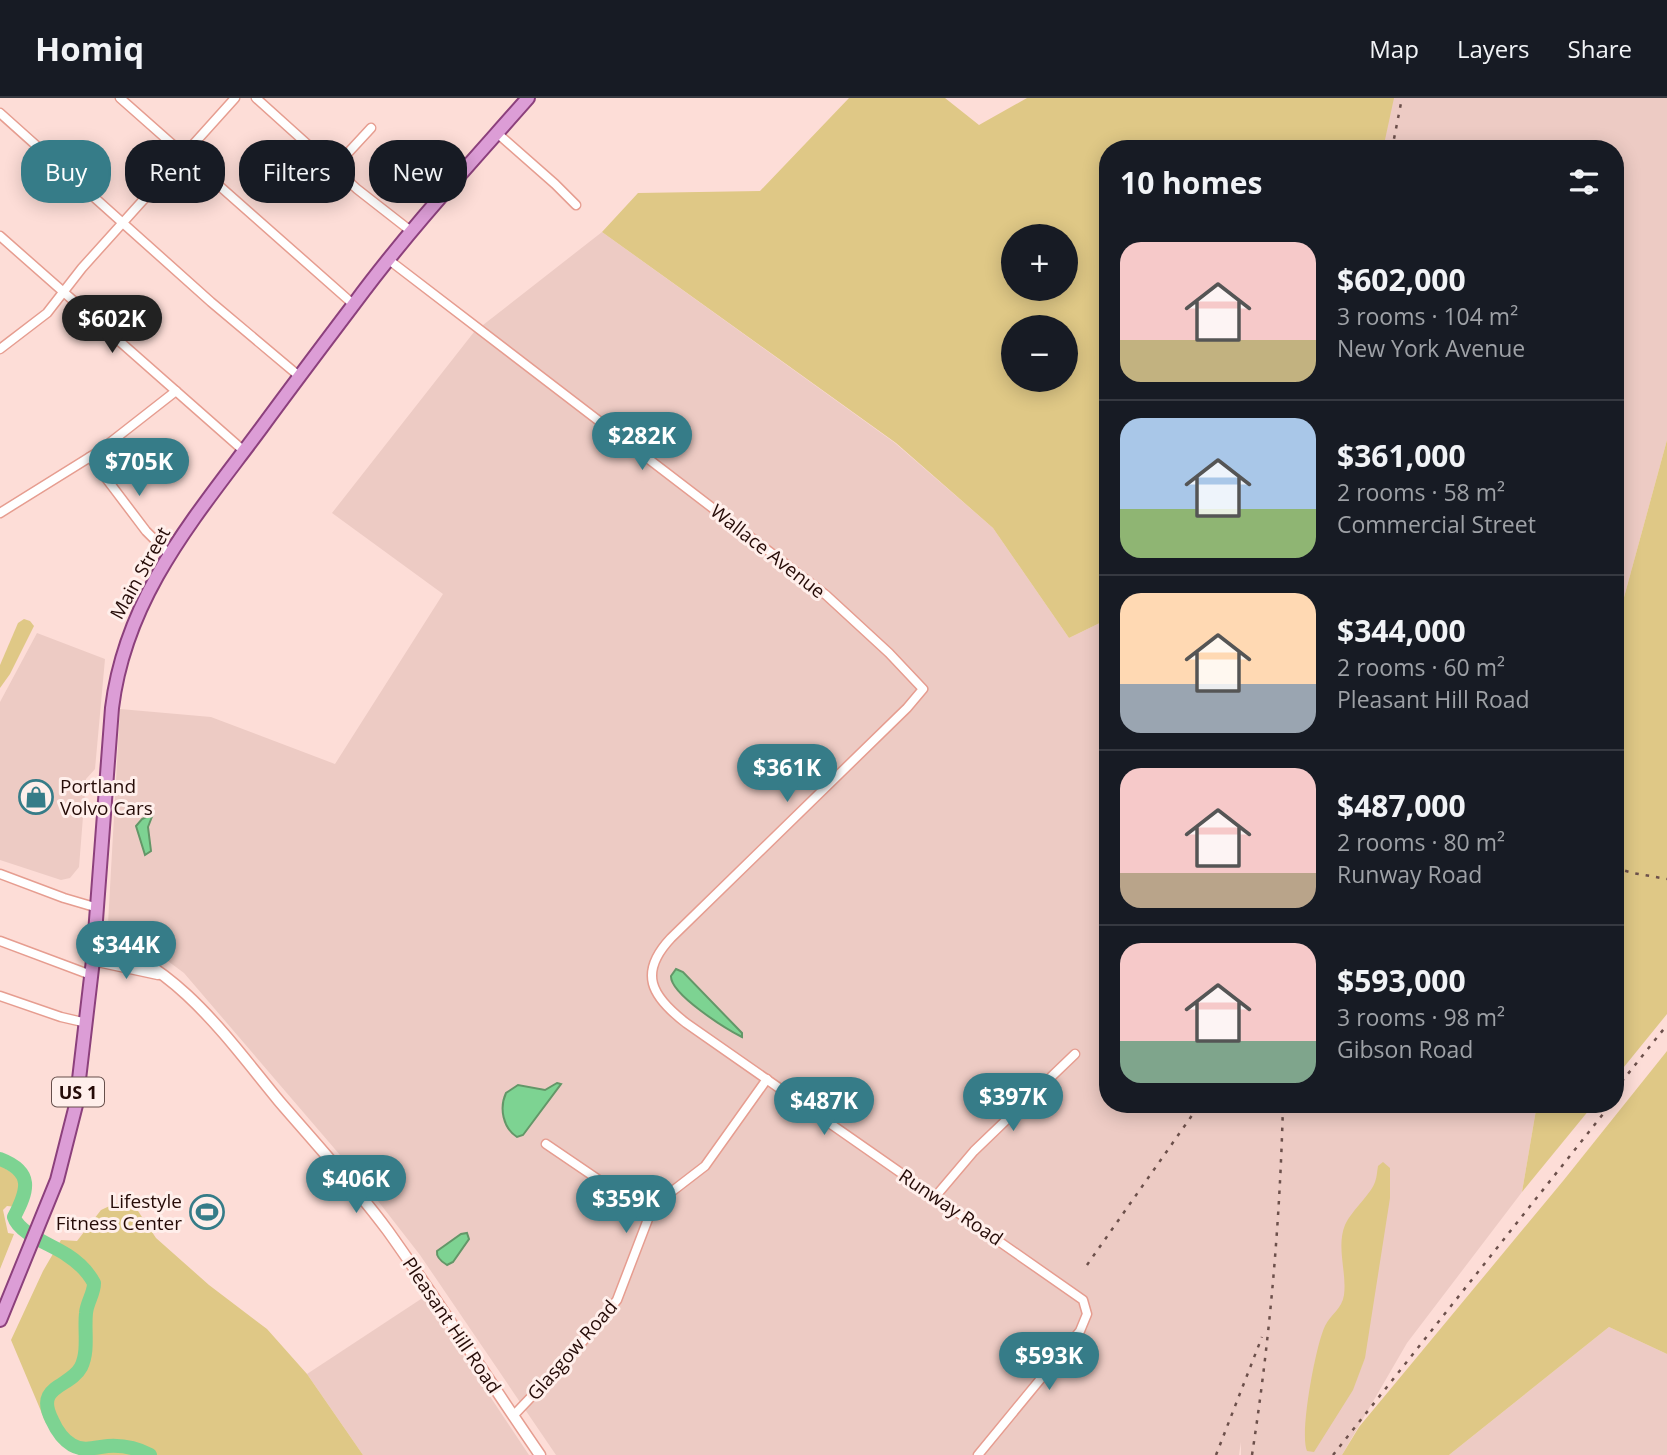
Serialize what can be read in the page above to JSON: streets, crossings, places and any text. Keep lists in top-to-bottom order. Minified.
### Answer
{"streets":{"main road":["Main Street","US 1"],"street":["Wallace Avenue","Runway Road","Pleasant Hill Road","Glasgow Road"]},"crossings":[["Wallace Avenue","Main Street"],["Wallace Avenue","Runway Road"],["Main Street","Pleasant Hill Road"],["Runway Road","Glasgow Road"],["Pleasant Hill Road","Glasgow Road"]],"places":{"shop":["Portland Volvo Cars"],"sports":["Lifestyle Fitness Center"]},"page":{"header":"Homiq","nav":["Map","Layers","Share"],"chip":["Buy","Rent","Filters","New"],"heading":"10 homes","map_buttons":["+","−"],"list":[{"name":"$602,000","note":"3 rooms · 104 m² · New York Avenue"},{"name":"$361,000","note":"2 rooms · 58 m² · Commercial Street"},{"name":"$344,000","note":"2 rooms · 60 m² · Pleasant Hill Road"},{"name":"$487,000","note":"2 rooms · 80 m² · Runway Road"},{"name":"$593,000","note":"3 rooms · 98 m² · Gibson Road"}],"price":["$602K","$282K","$705K","$361K","$344K","$397K","$487K","$406K","$359K","$593K"]}}
